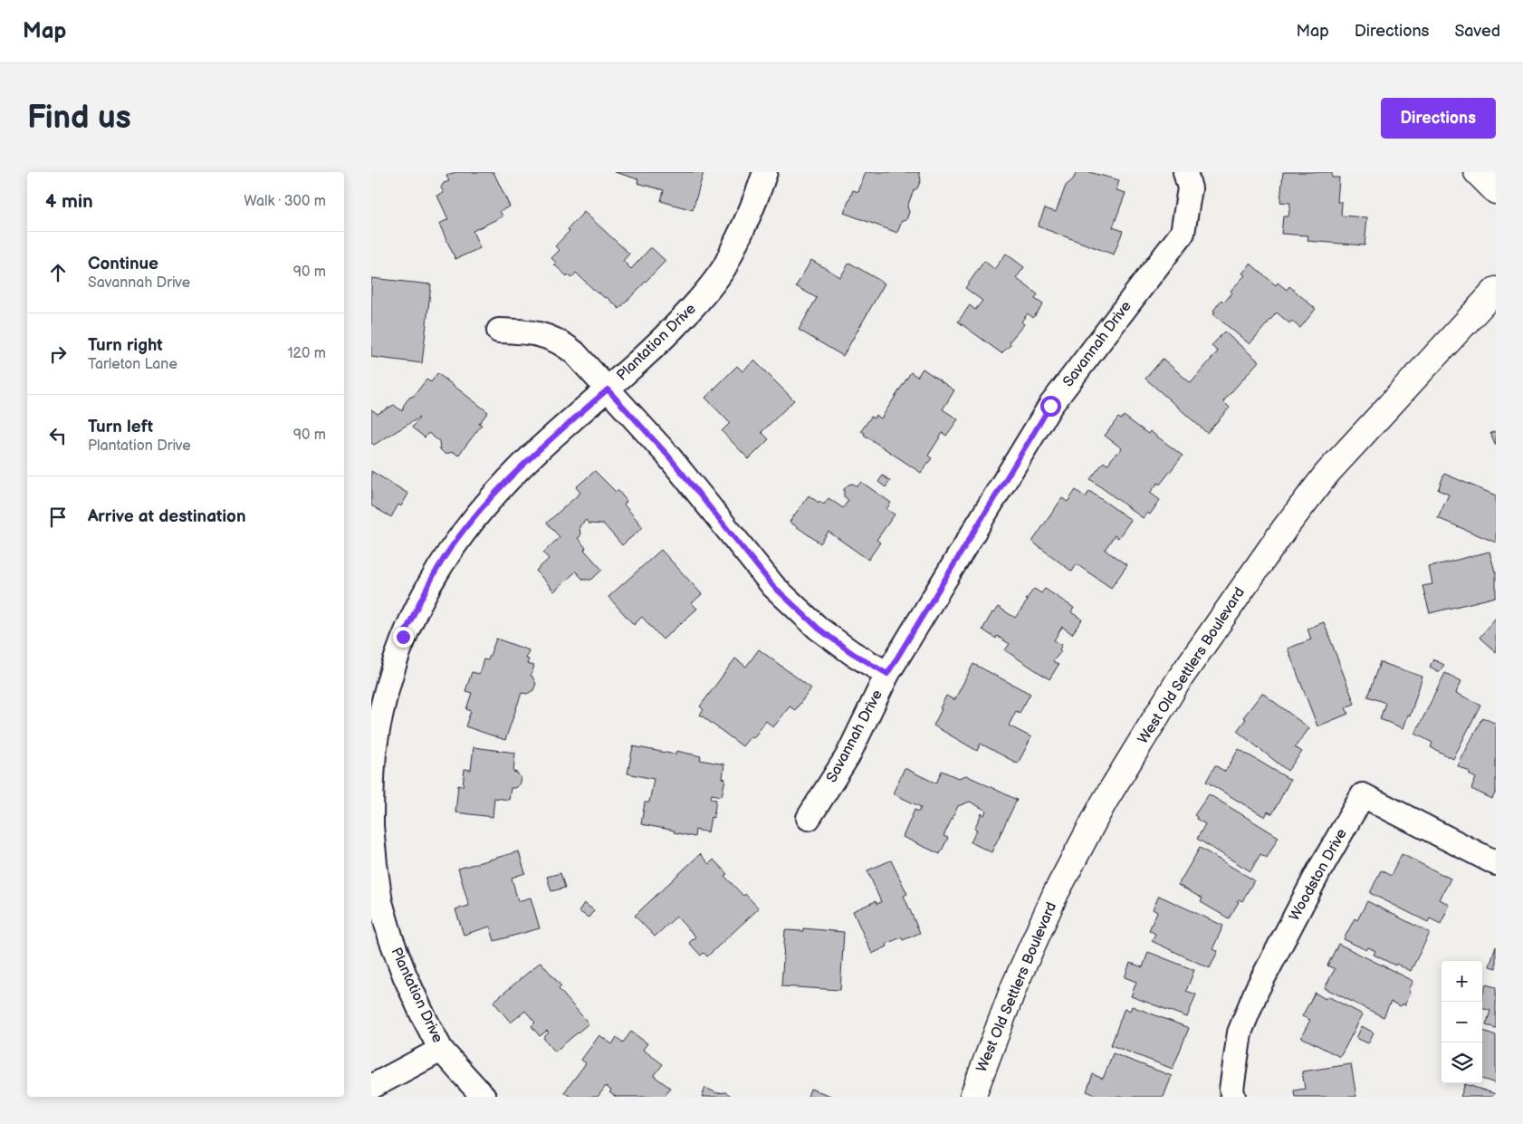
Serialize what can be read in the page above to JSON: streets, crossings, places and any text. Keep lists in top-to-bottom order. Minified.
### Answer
{"streets":{"main road":["West Old Settlers Boulevard"],"street":["Plantation Drive","Savannah Drive","Woodston Drive"]},"page":{"header":"Map","nav":["Map","Directions","Saved"],"buttons":"Directions","title":"Find us","heading":["4 min","Walk · 300 m"],"list":[["Continue","Savannah Drive","90 m"],["Turn right","Tarleton Lane","120 m"],["Turn left","Plantation Drive","90 m"],"Arrive at destination"],"map_buttons":["+","−"]}}
